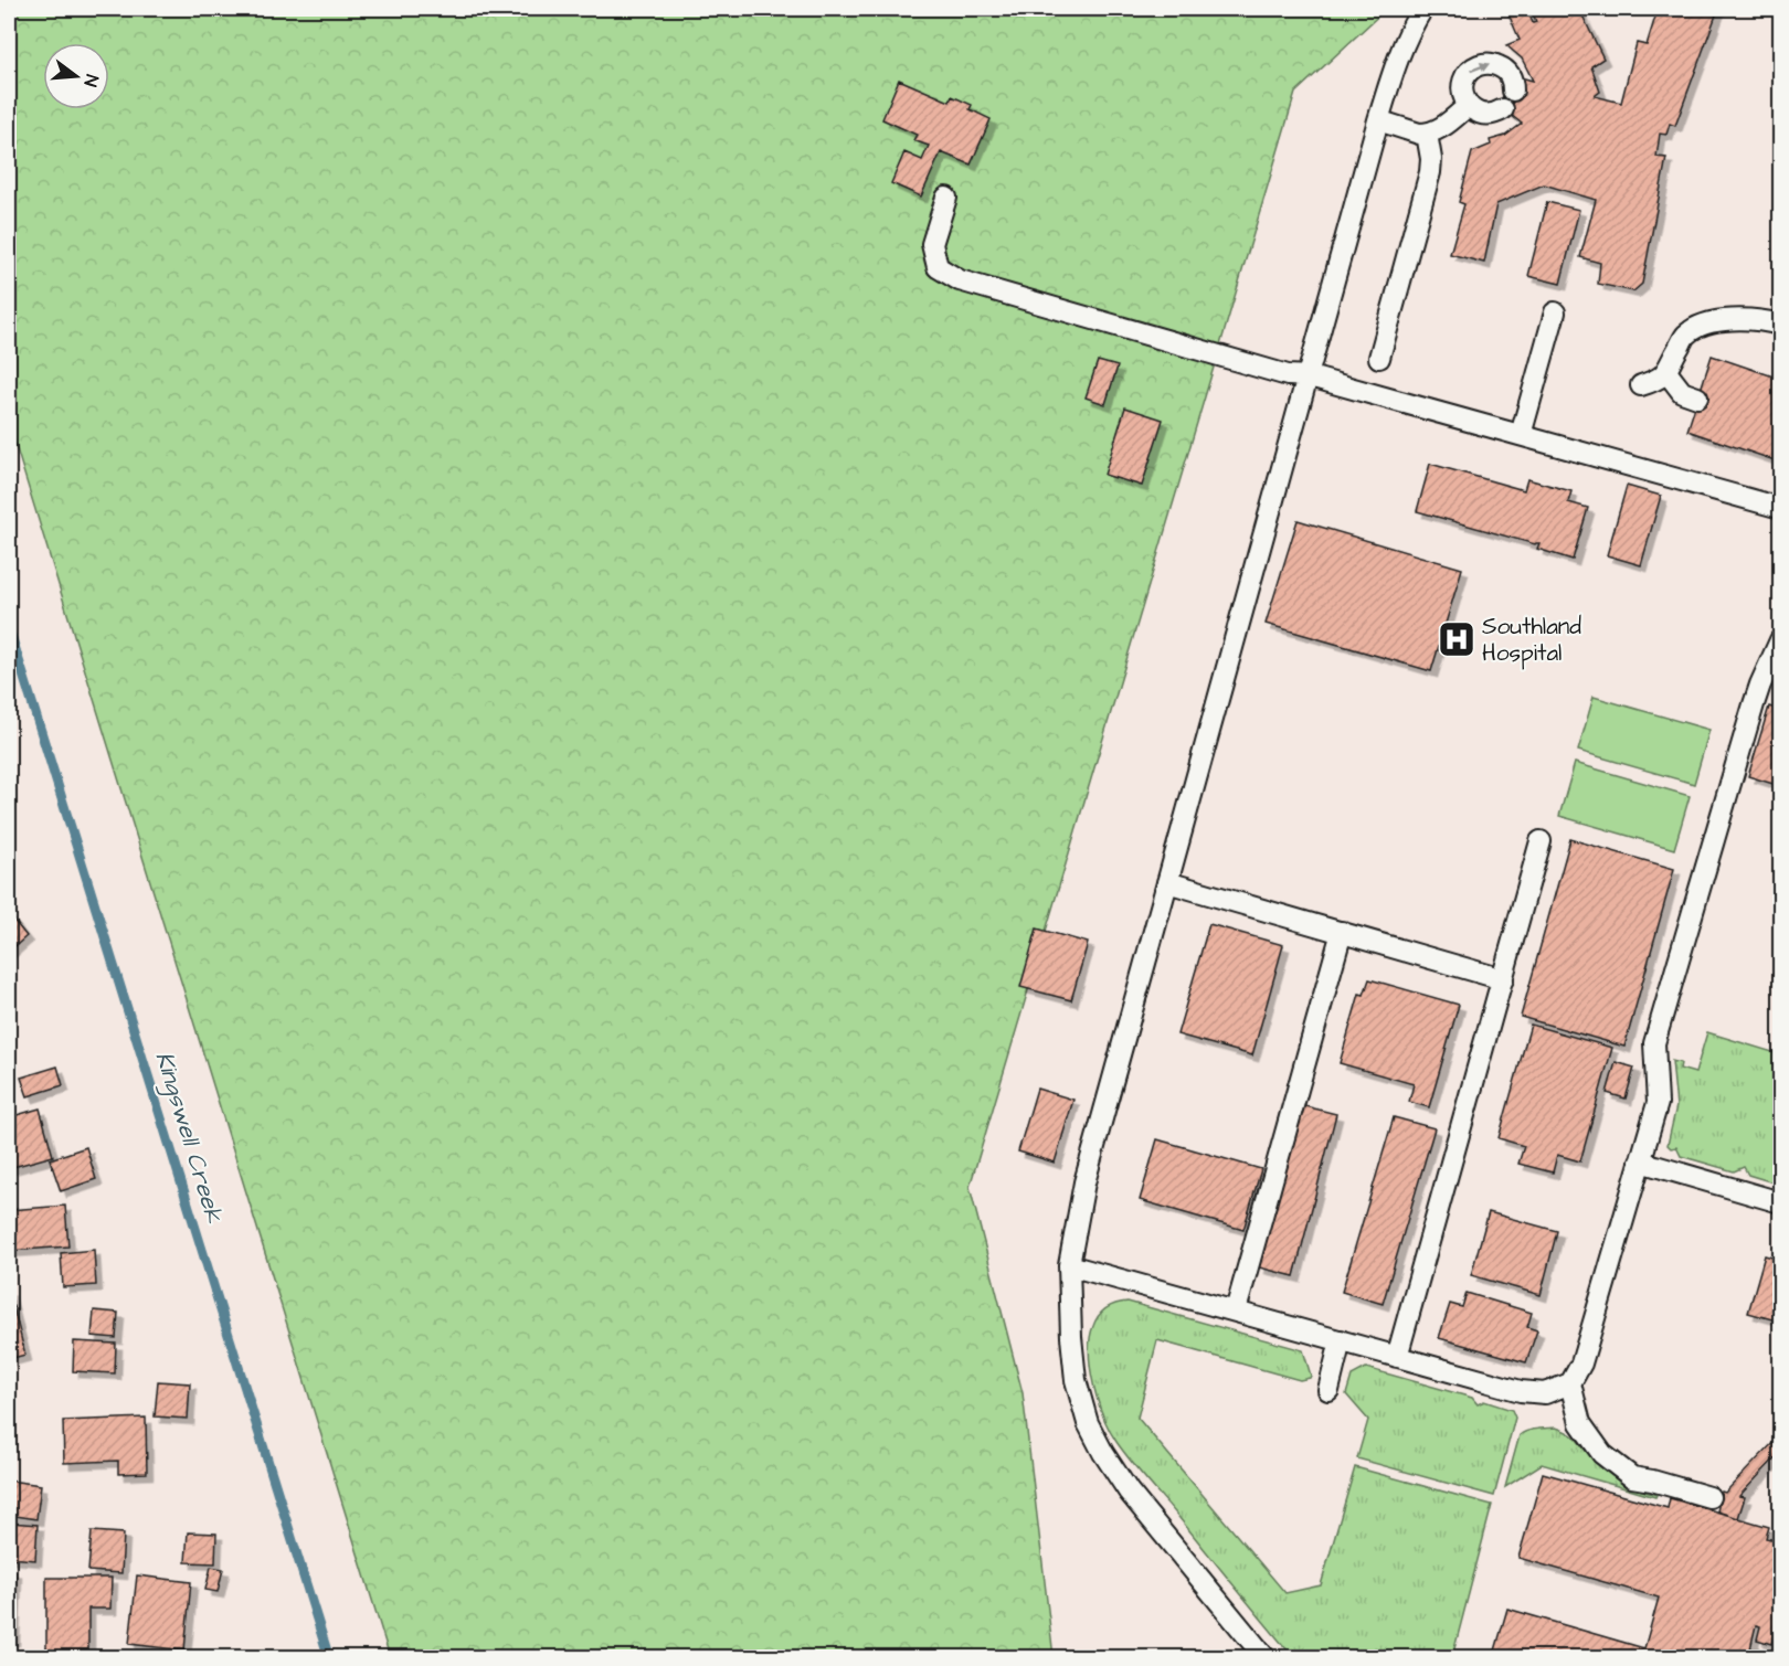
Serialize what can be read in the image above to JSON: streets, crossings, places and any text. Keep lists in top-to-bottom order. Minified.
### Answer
{"water":["Kingswell Creek"],"places":{"hospital":["Southland Hospital"]},"north":"right"}
